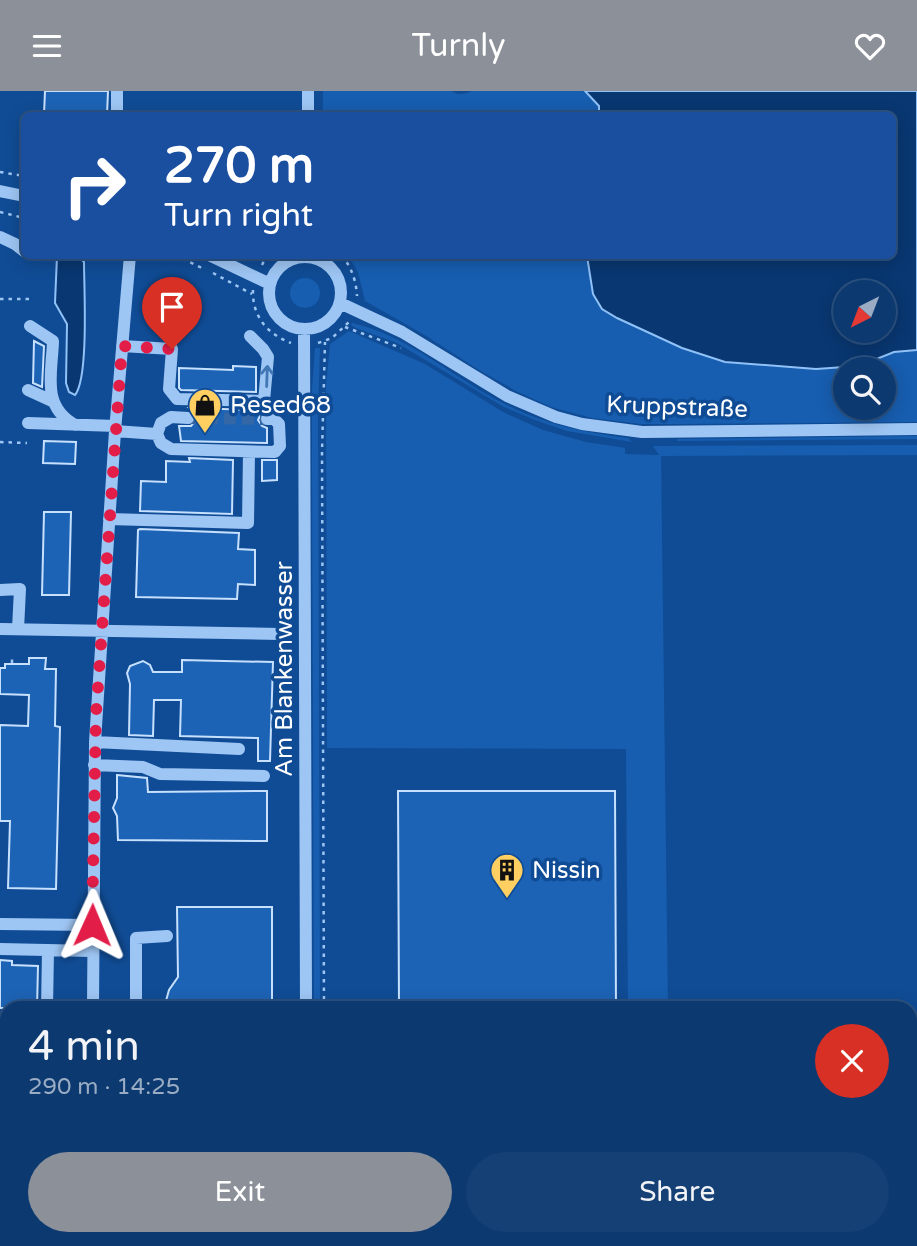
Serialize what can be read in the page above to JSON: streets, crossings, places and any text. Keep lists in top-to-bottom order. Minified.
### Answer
{"streets":{"street":["Kruppstraße","Am Blankenwasser"]},"places":{"shop":["Resed68"],"building":["Nissin"]},"north":"bottom left","page":{"header":"Turnly","turn":["270 m","Turn right"],"heading":["4 min","290 m · 14:25"],"buttons":["Exit","Share"]}}
